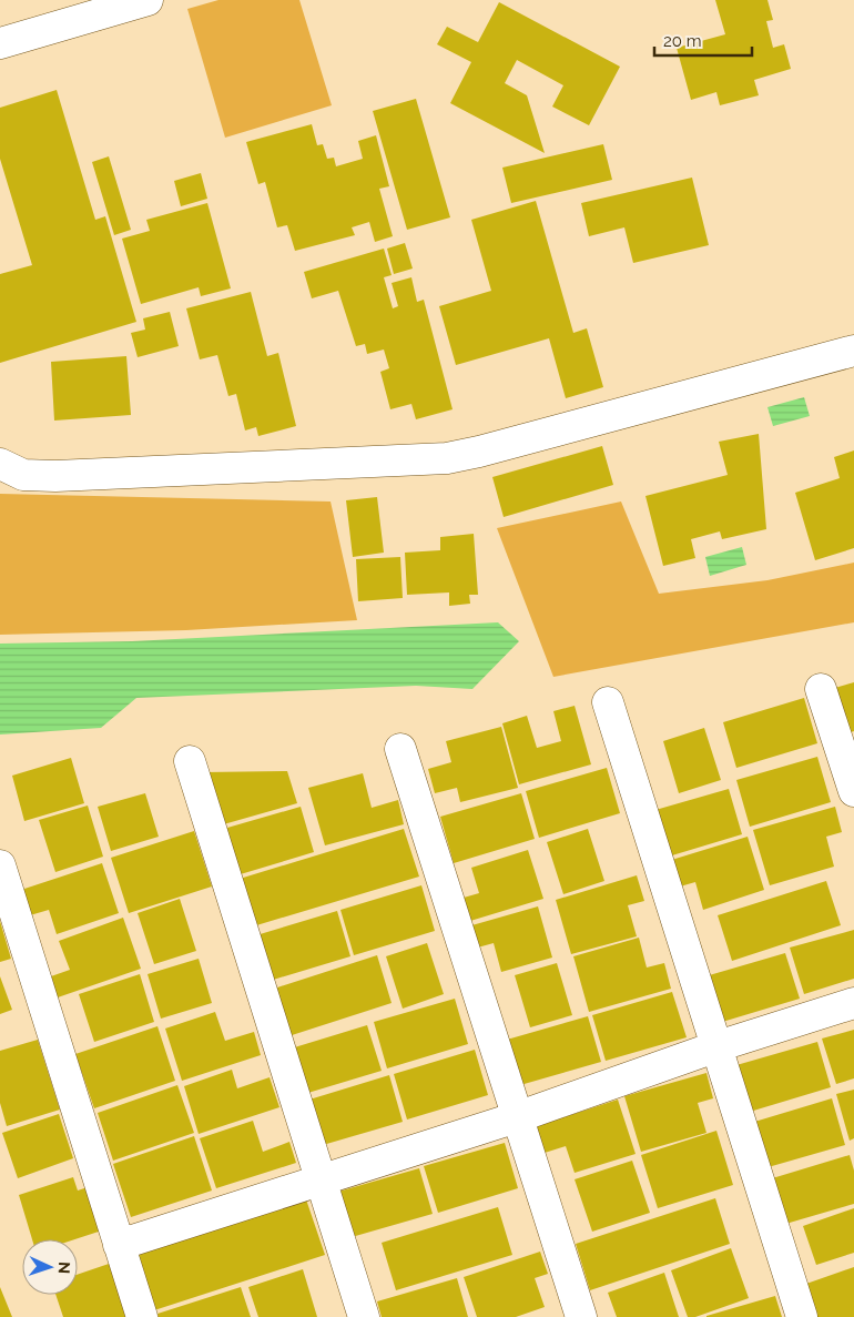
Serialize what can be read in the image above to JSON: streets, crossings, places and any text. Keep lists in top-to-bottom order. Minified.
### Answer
{"scale_bar":"20 m","north":"right"}
